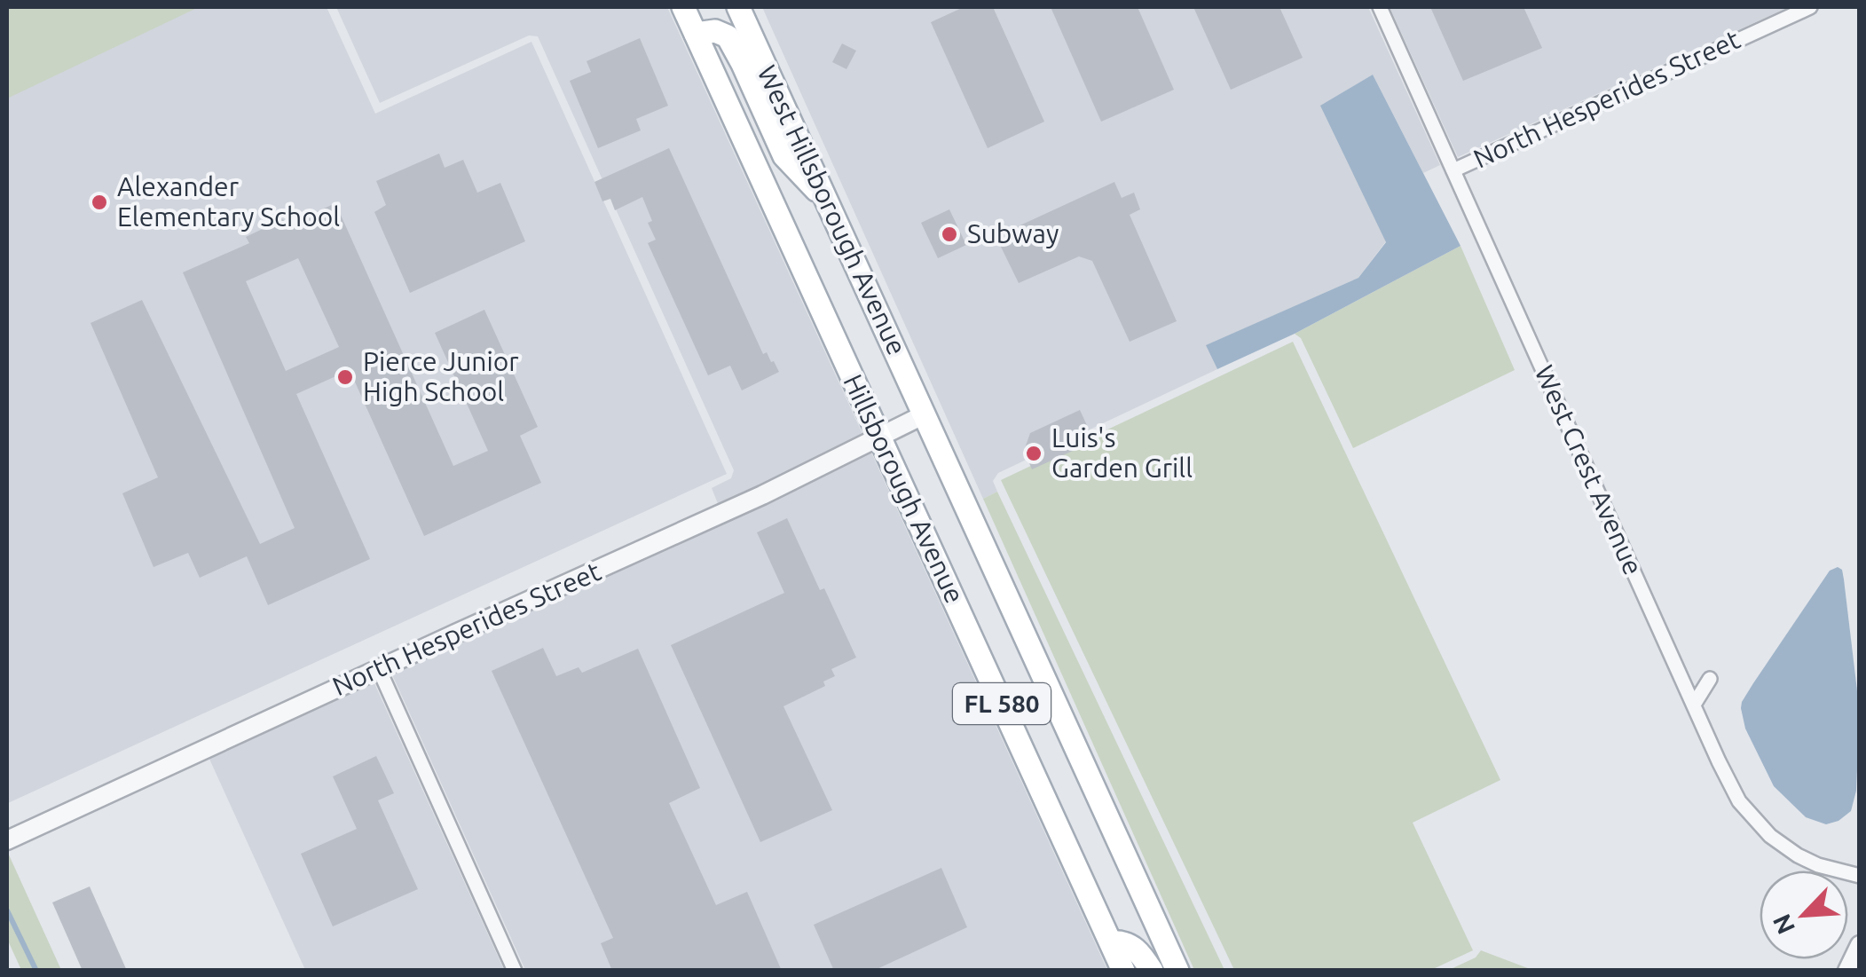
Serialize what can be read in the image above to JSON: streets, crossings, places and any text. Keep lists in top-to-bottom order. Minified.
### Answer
{"streets":{"main road":["West Hillsborough Avenue","Hillsborough Avenue","FL 580"],"street":["North Hesperides Street","West Crest Avenue"]},"crossings":[["North Hesperides Street","West Hillsborough Avenue"],["North Hesperides Street","West Crest Avenue"],["North Hesperides Street","Hillsborough Avenue"],["West Hillsborough Avenue","Hillsborough Avenue"]],"places":["Alexander Elementary School","Subway","Pierce Junior High School","Luis's Garden Grill"],"north":"bottom left"}
